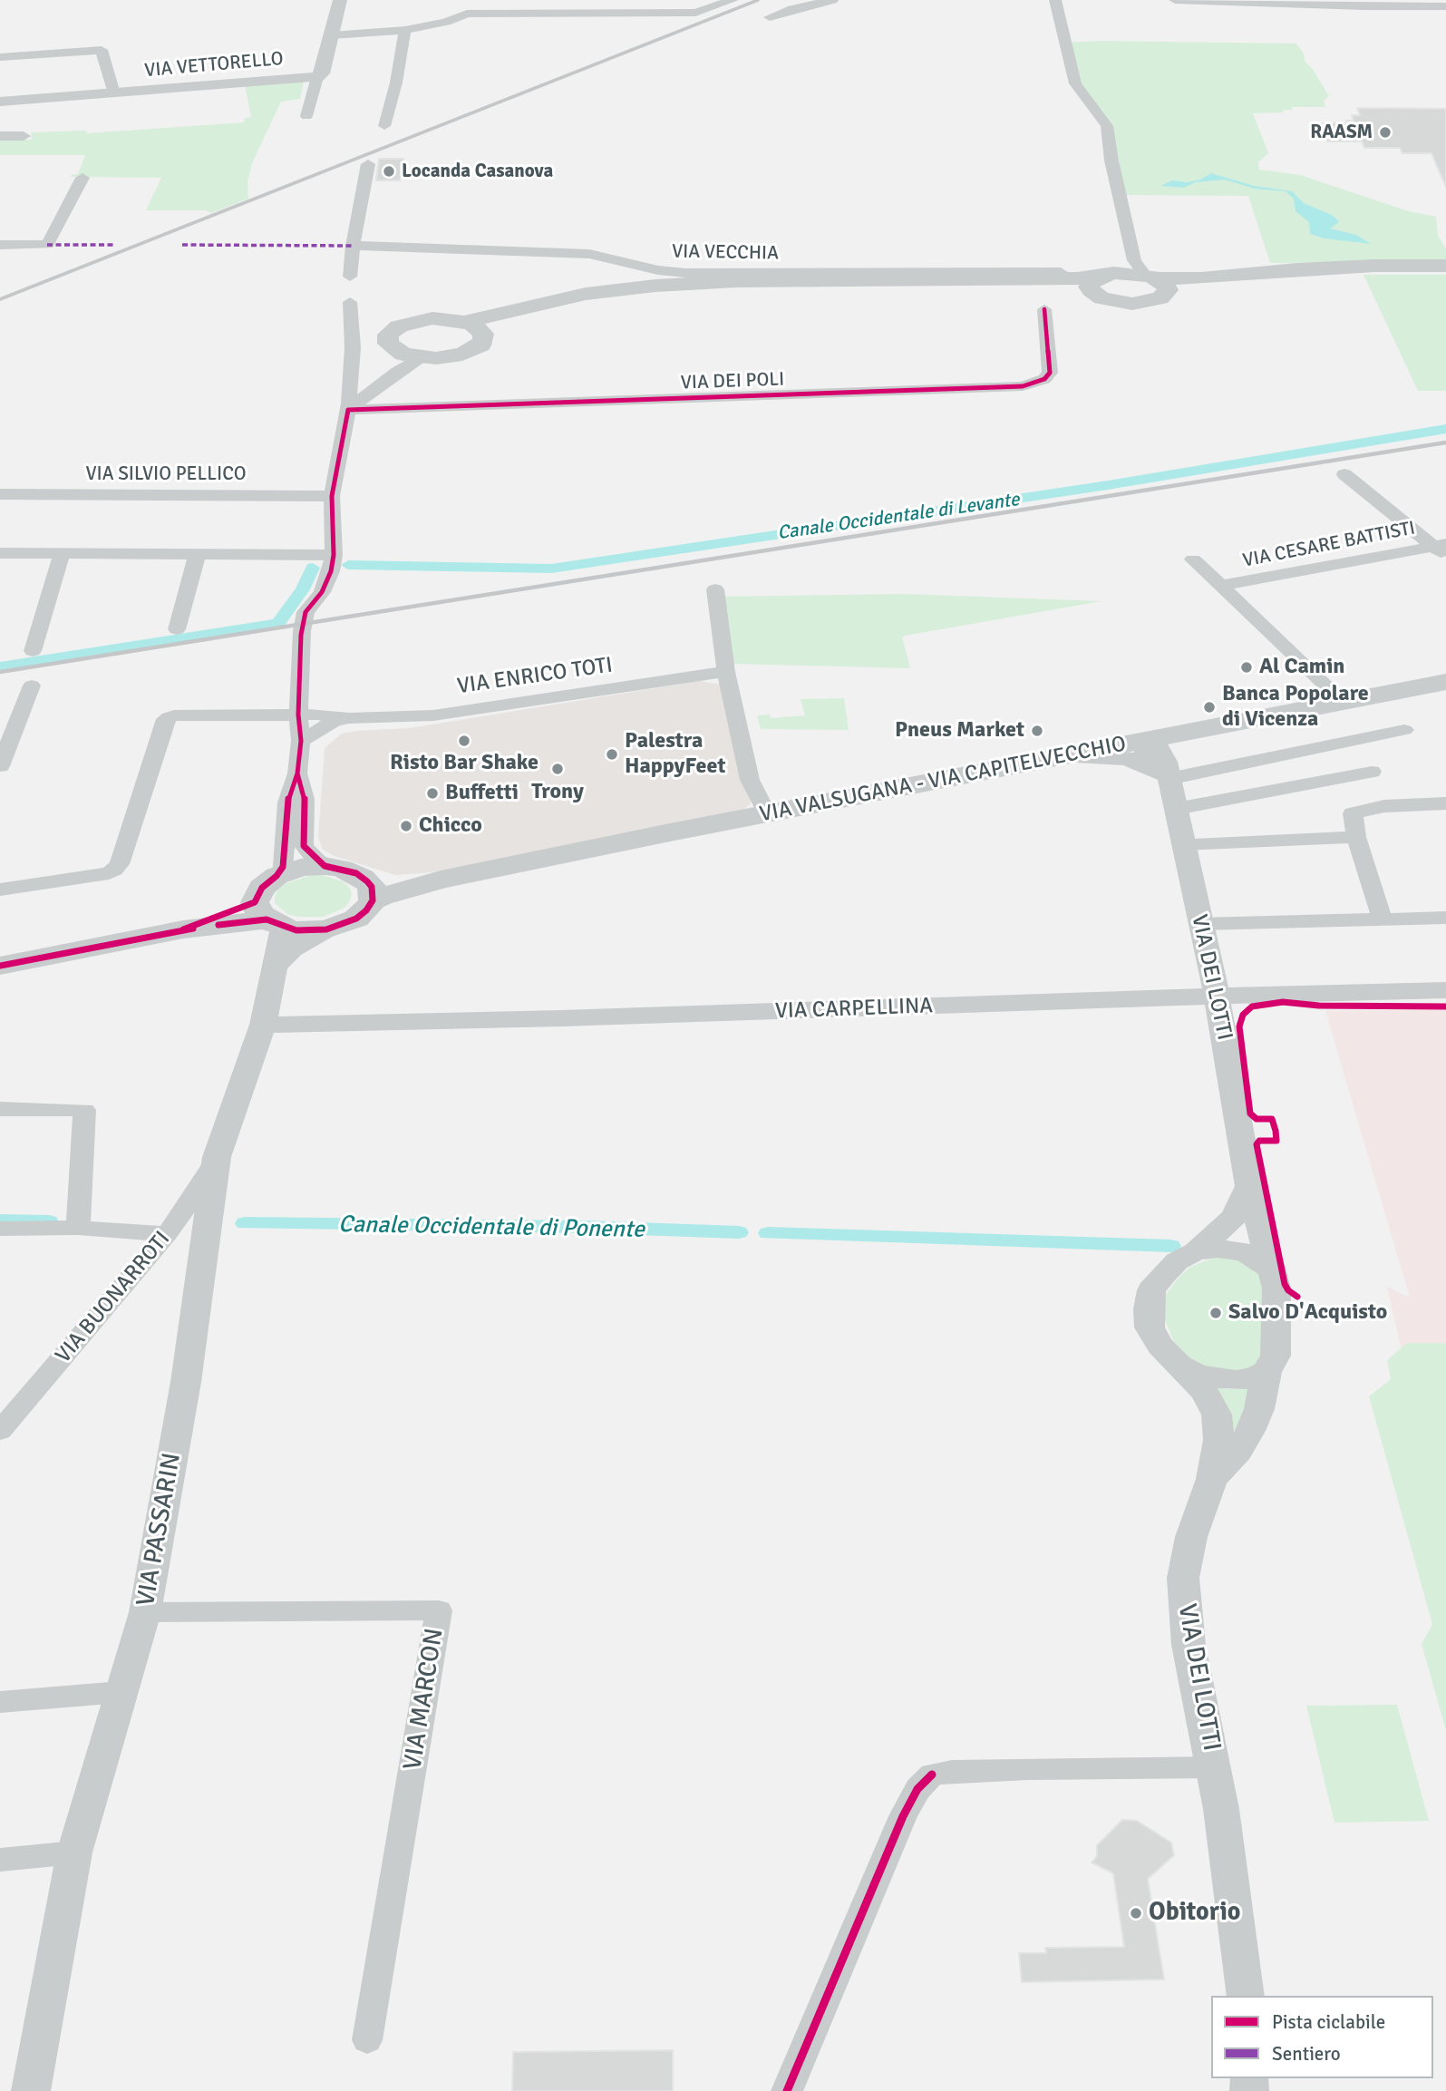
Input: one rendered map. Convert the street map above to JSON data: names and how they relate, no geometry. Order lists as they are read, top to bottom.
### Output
{
  "streets": {
    "main road": ["VIA VALSUGANA - VIA CAPITELVECCHIO"],
    "street": [
      "VIA VETTORELLO",
      "VIA VECCHIA",
      "VIA DEI POLI",
      "VIA SILVIO PELLICO",
      "VIA CESARE BATTISTI",
      "VIA ENRICO TOTI",
      "VIA DEI LOTTI",
      "VIA CARPELLINA",
      "VIA BUONARROTI",
      "VIA PASSARIN",
      "VIA MARCON"
    ]
  },
  "crossings": [
    ["VIA VALSUGANA - VIA CAPITELVECCHIO", "VIA DEI LOTTI"],
    ["VIA VALSUGANA - VIA CAPITELVECCHIO", "VIA PASSARIN"],
    ["VIA DEI LOTTI", "VIA CARPELLINA"],
    ["VIA CARPELLINA", "VIA PASSARIN"],
    ["VIA BUONARROTI", "VIA PASSARIN"],
    ["VIA PASSARIN", "VIA MARCON"]
  ],
  "water": ["Canale Occidentale di Levante", "Canale Occidentale di Ponente"],
  "places": [
    "RAASM",
    "Locanda Casanova",
    "Al Camin",
    "Banca Popolare di Vicenza",
    "Pneus Market",
    "Risto Bar Shake",
    "Palestra HappyFeet",
    "Trony",
    "Buffetti",
    "Chicco",
    "Salvo D'Acquisto",
    "Obitorio"
  ],
  "legend": ["Pista ciclabile", "Sentiero"]
}
